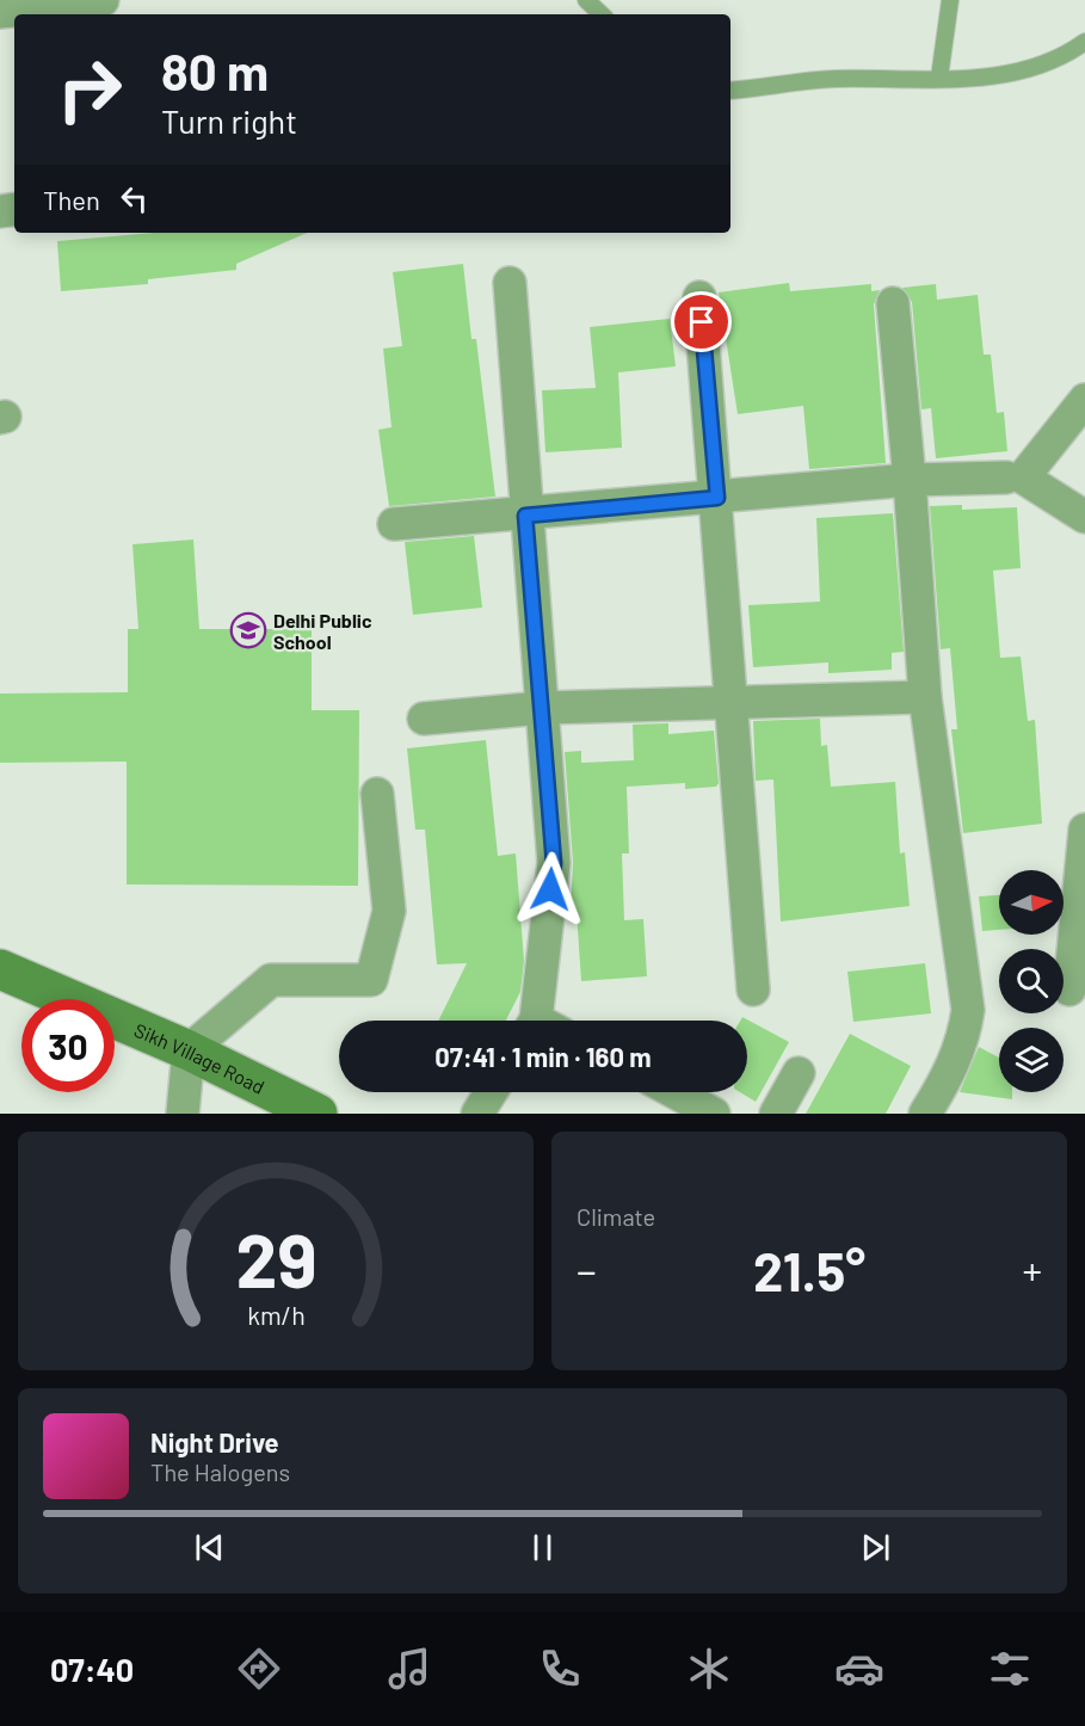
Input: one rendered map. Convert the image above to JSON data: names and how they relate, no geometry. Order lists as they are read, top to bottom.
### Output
{
  "streets": {
    "main road": ["Sikh Village Road"]
  },
  "places": {
    "school or university": ["Delhi Public School"]
  },
  "north": "right",
  "page": {
    "turn": ["80 m", "Turn right"],
    "then": "Then",
    "limit": "30",
    "trip": "07:41 · 1 min · 160 m",
    "tile": "Climate",
    "heat": ["−", "21.5°", "+"],
    "song": ["Night Drive", "The Halogens"],
    "tabs": "07:40",
    "gauge": ["29", "km/h"]
  }
}
